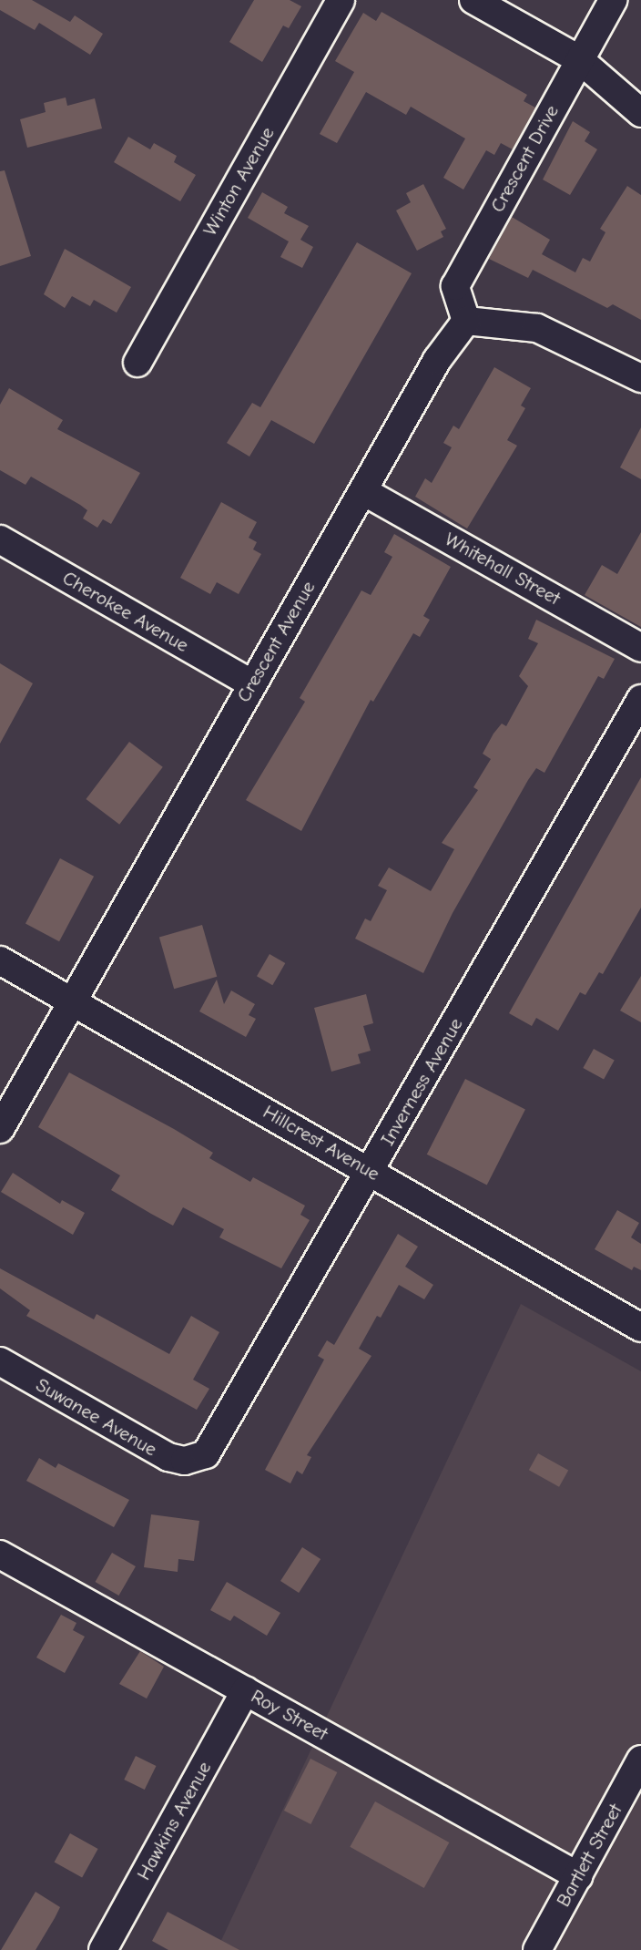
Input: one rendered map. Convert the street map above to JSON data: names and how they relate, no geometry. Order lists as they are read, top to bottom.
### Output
{
  "streets": {
    "street": [
      "Crescent Drive",
      "Winton Avenue",
      "Whitehall Street",
      "Cherokee Avenue",
      "Crescent Avenue",
      "Inverness Avenue",
      "Hillcrest Avenue",
      "Suwanee Avenue",
      "Roy Street",
      "Hawkins Avenue",
      "Bartlett Street"
    ]
  },
  "crossings": [
    ["Crescent Drive", "Crescent Avenue"],
    ["Whitehall Street", "Crescent Avenue"],
    ["Cherokee Avenue", "Crescent Avenue"],
    ["Crescent Avenue", "Hillcrest Avenue"],
    ["Inverness Avenue", "Hillcrest Avenue"],
    ["Inverness Avenue", "Suwanee Avenue"],
    ["Roy Street", "Hawkins Avenue"],
    ["Roy Street", "Bartlett Street"]
  ]
}
